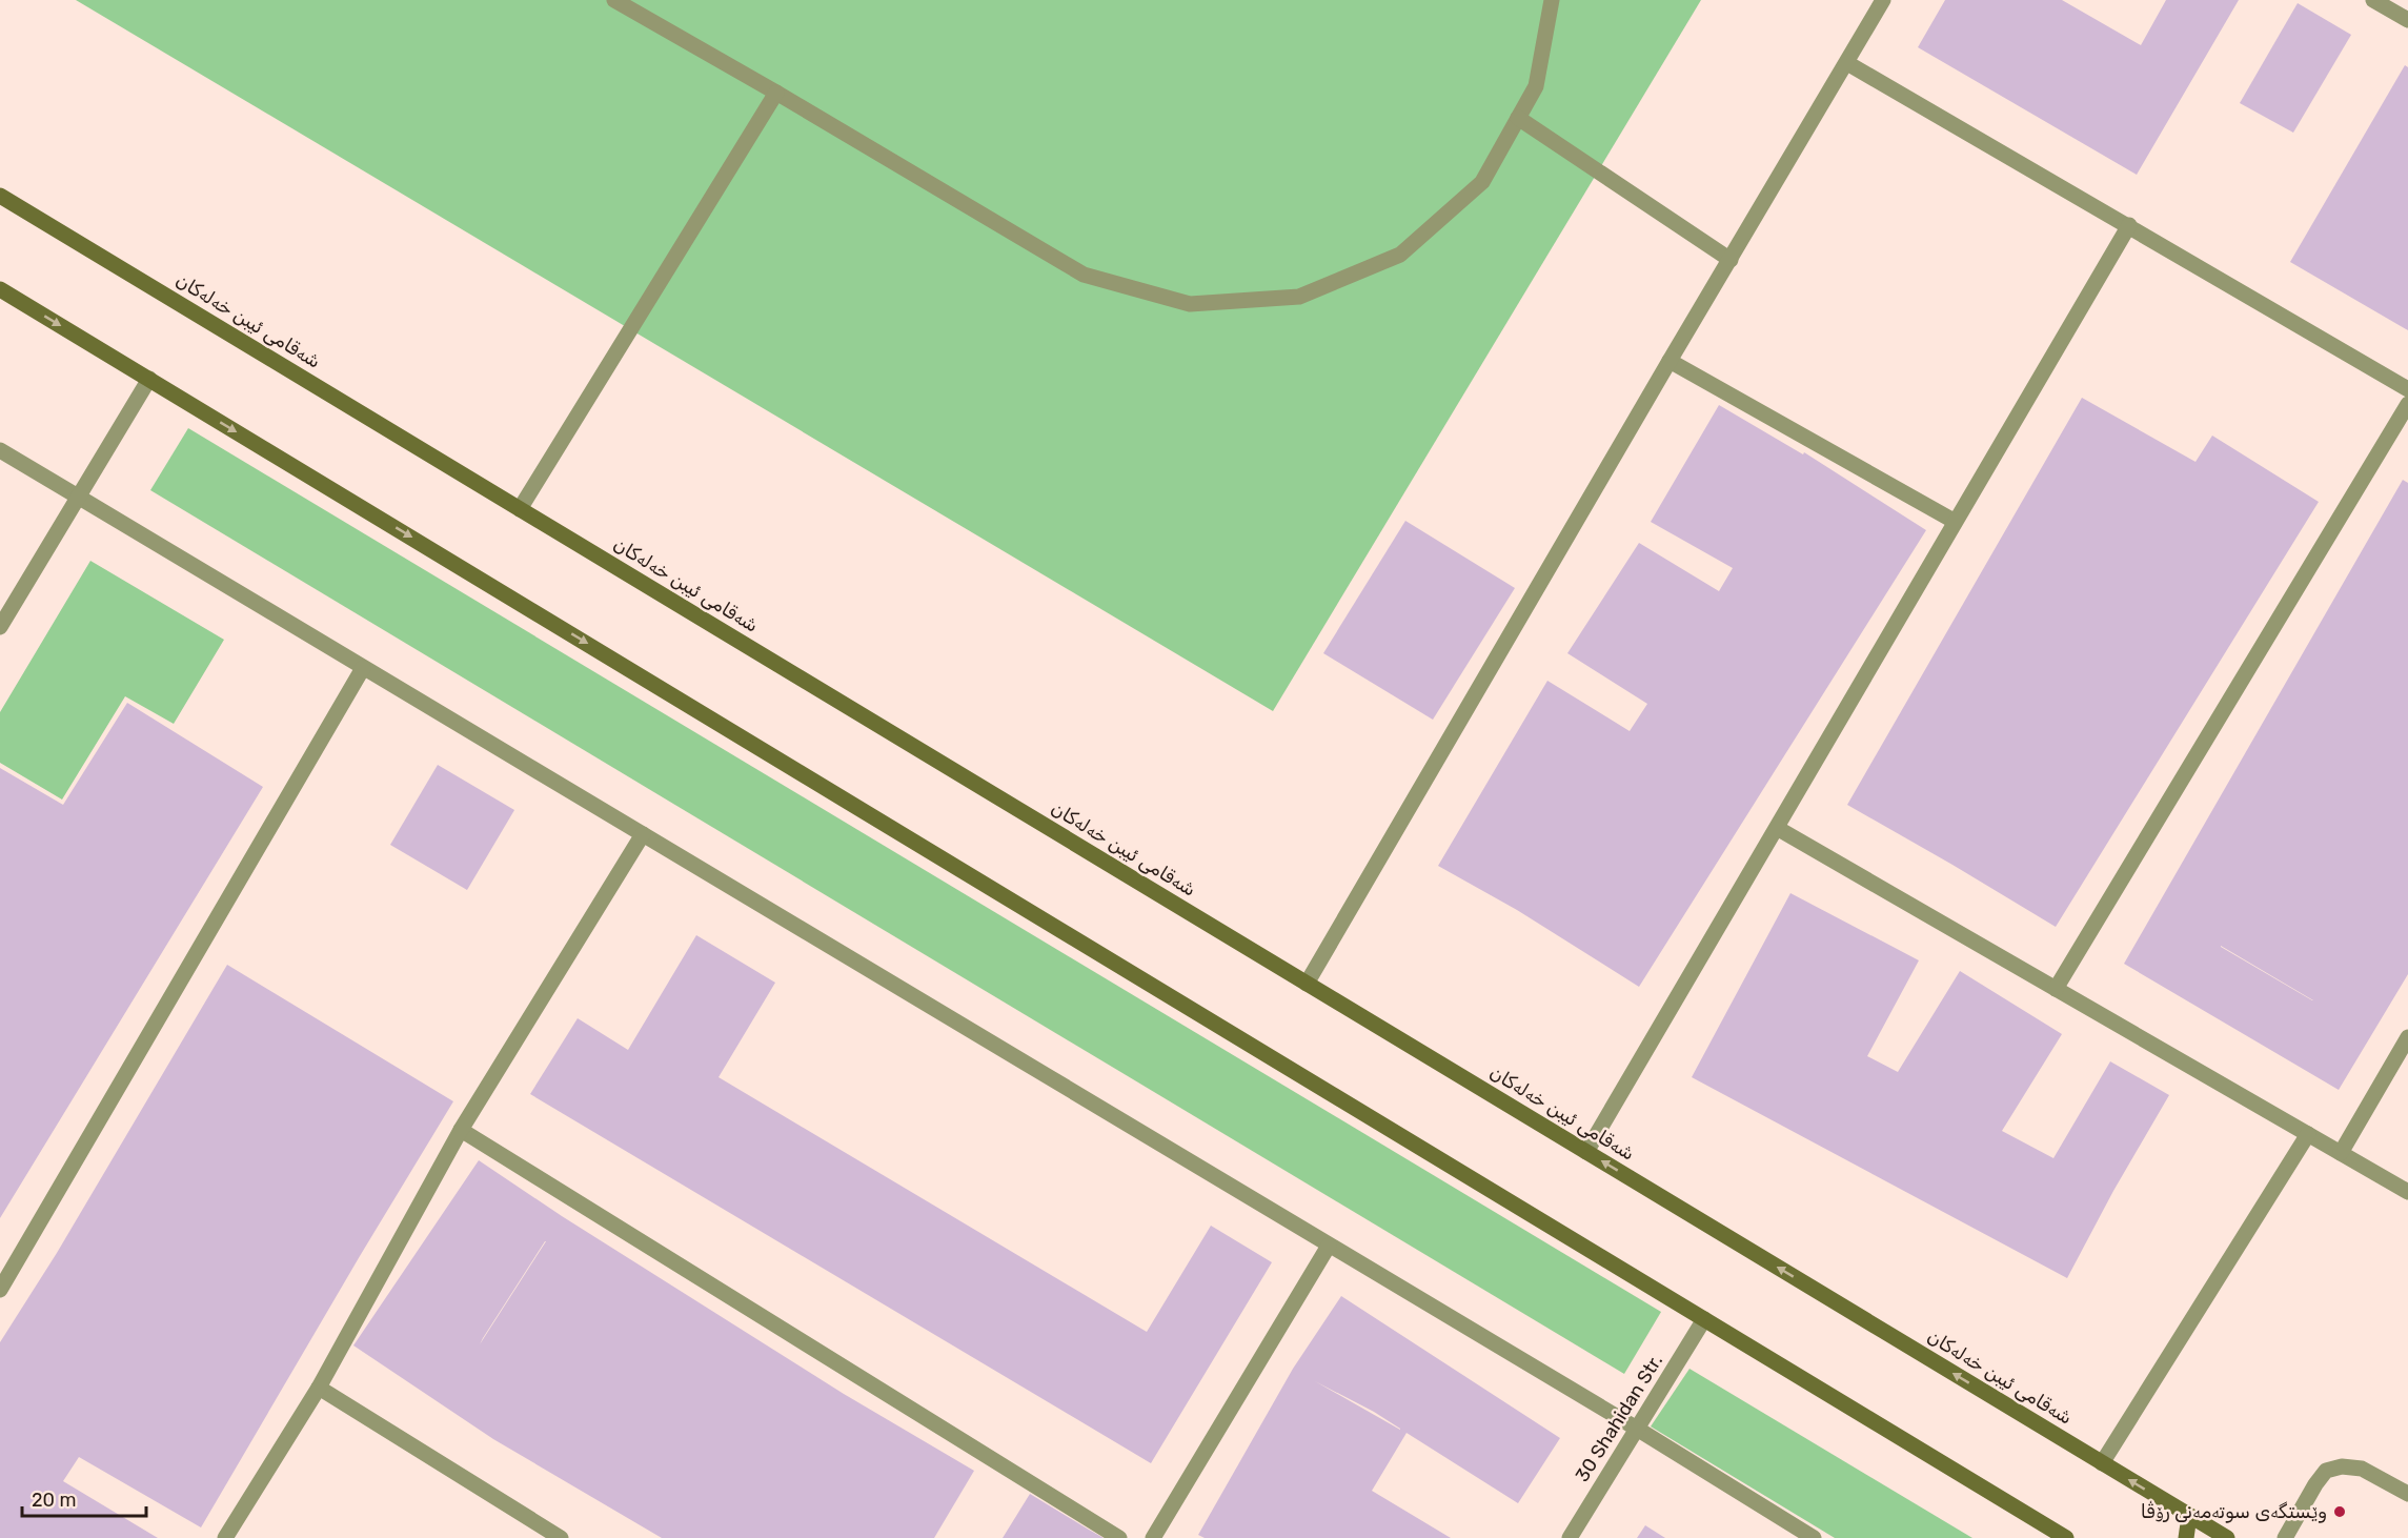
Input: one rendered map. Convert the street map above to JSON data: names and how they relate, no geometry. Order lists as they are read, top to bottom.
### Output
{
  "streets": {
    "main road": ["شەقامی ئیبن خەلەکان"],
    "street": ["30 Shahidan Str."]
  },
  "places": ["وێستگەی سوتەمەنی رۆڤا"],
  "scale_bar": "20 m"
}
